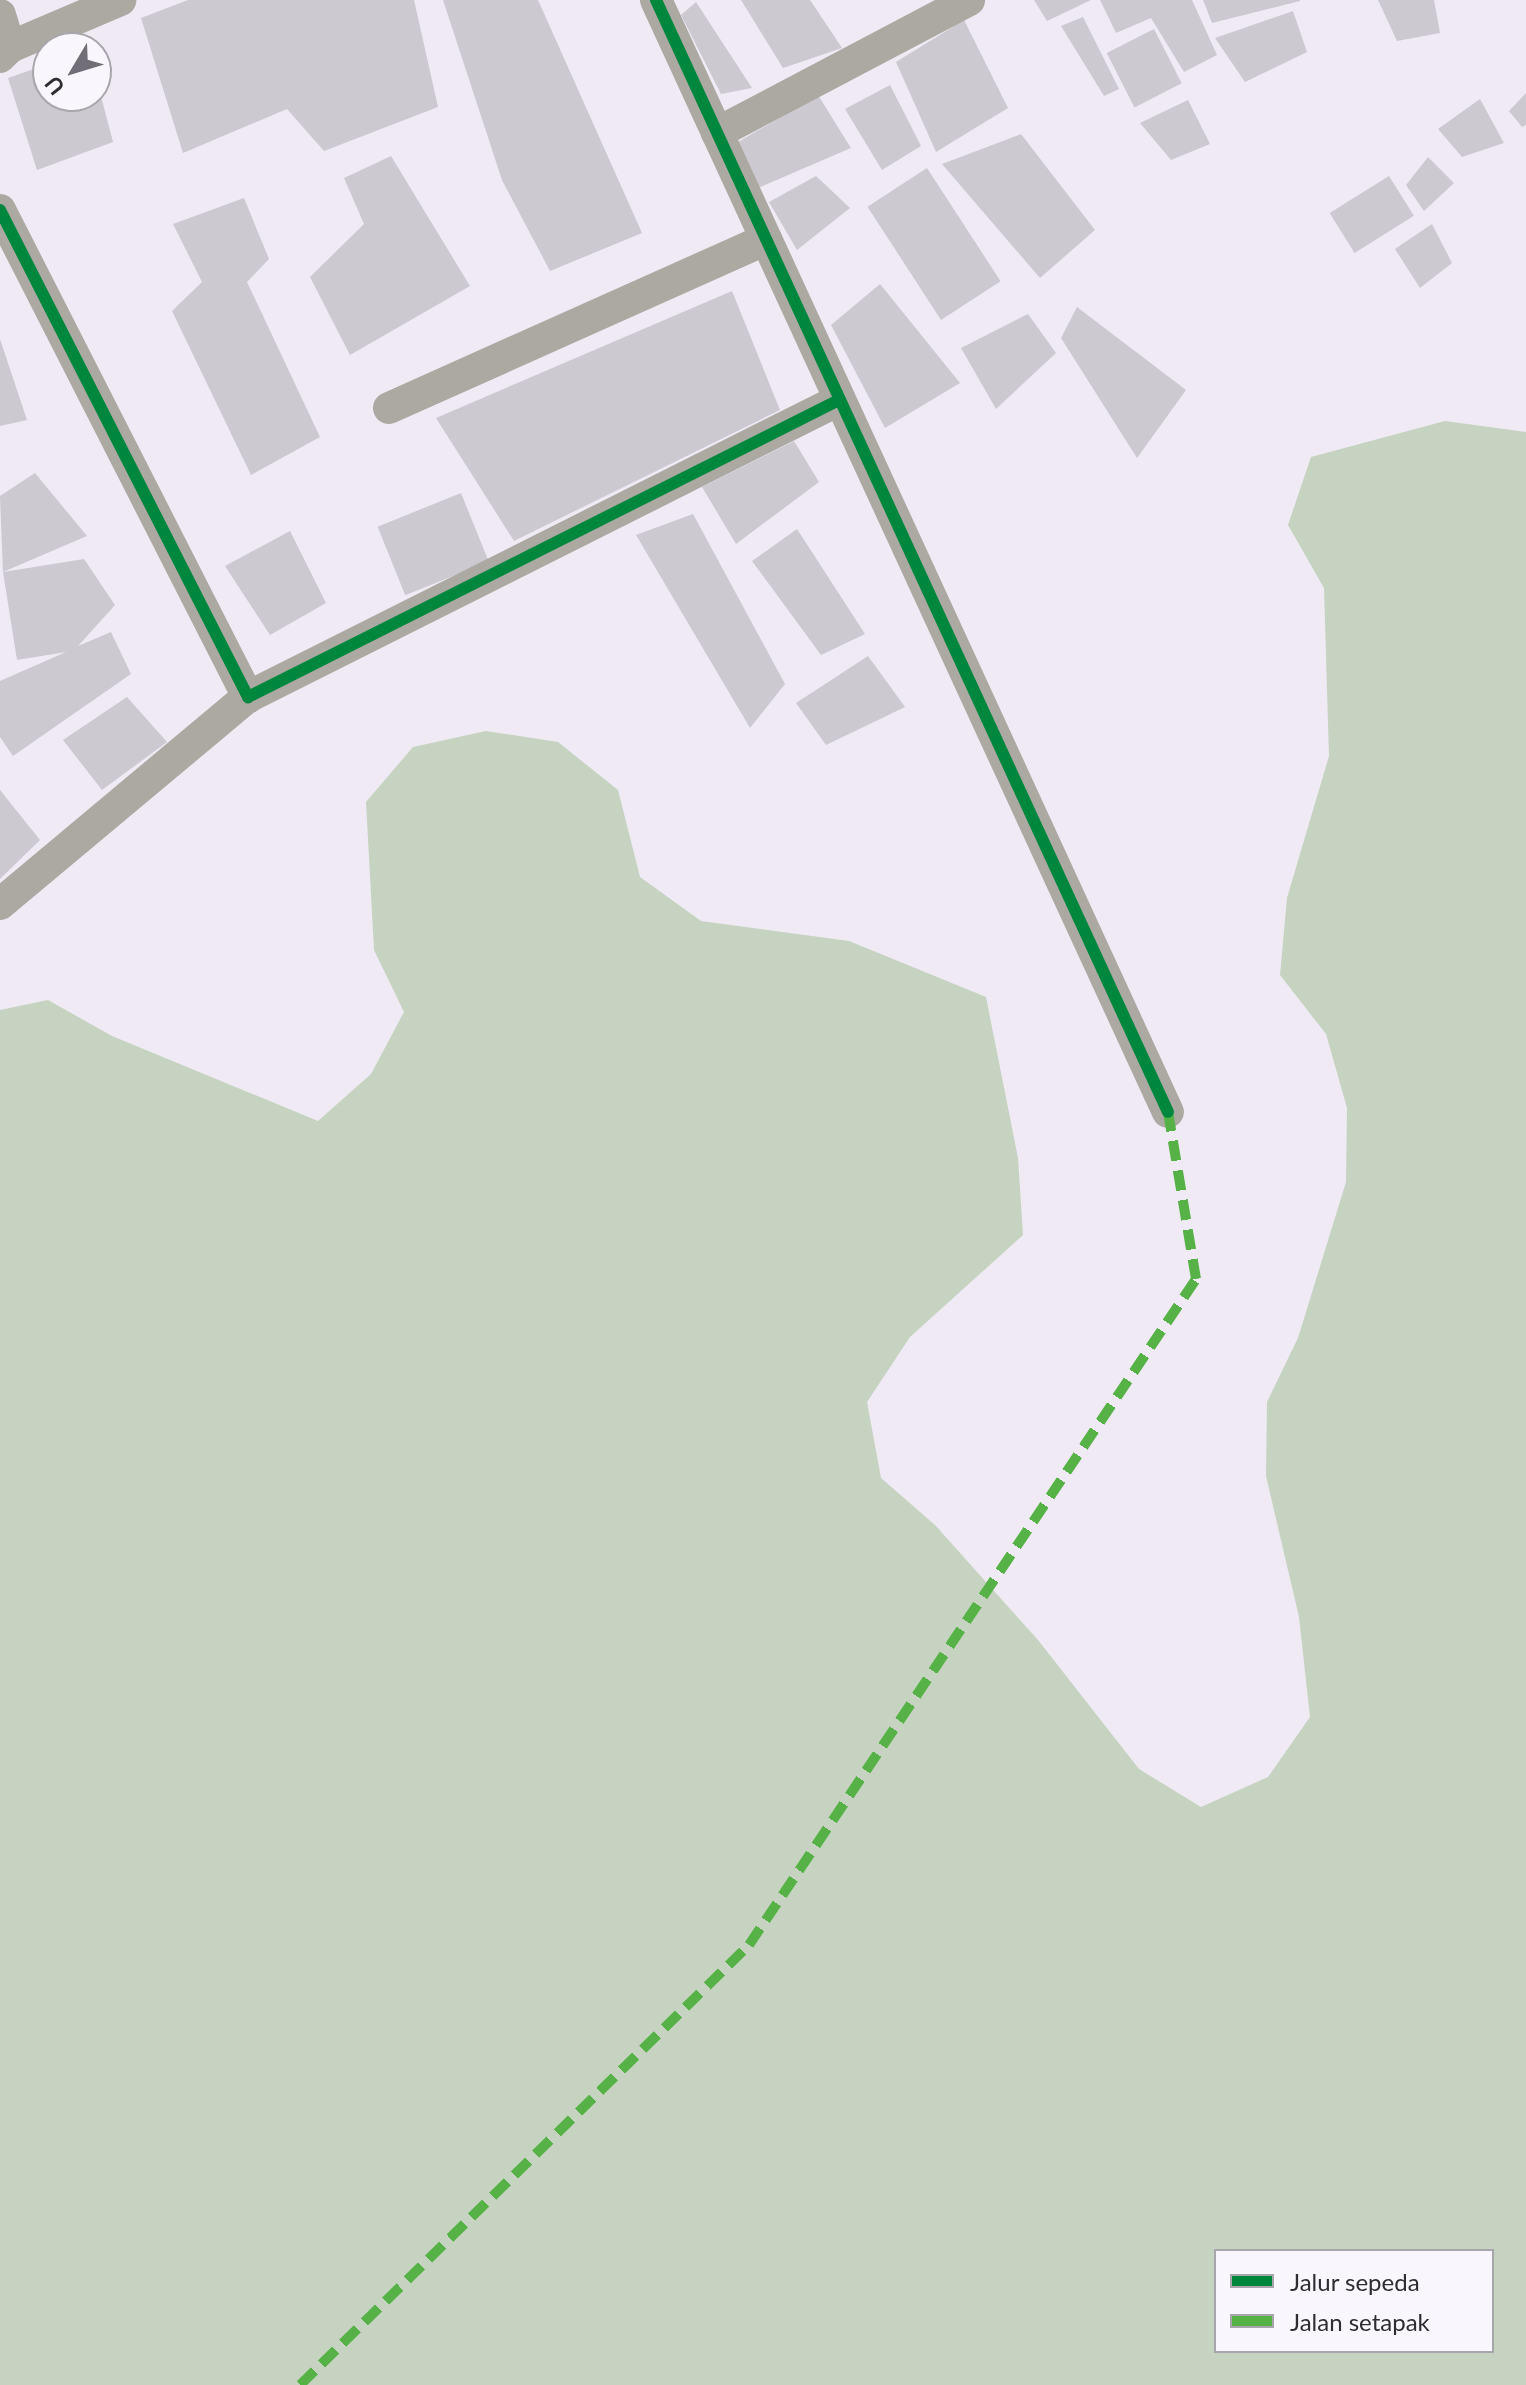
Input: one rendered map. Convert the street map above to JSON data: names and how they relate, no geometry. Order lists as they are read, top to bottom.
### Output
{
  "legend": ["Jalur sepeda", "Jalan setapak"],
  "north": "bottom left"
}
